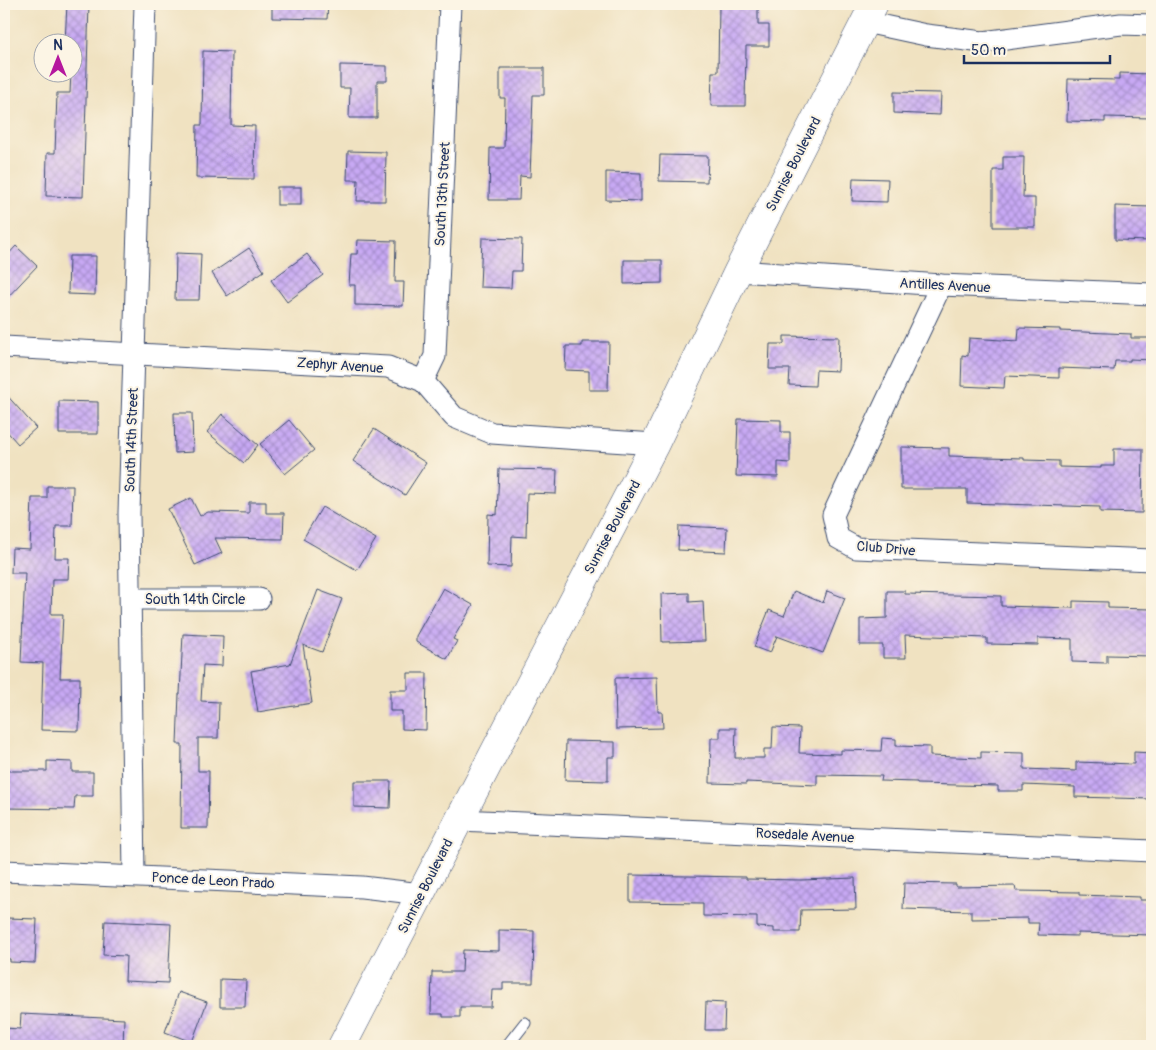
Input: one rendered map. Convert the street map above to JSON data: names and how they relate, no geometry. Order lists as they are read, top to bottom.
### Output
{
  "streets": {
    "street": [
      "Sunrise Boulevard",
      "South 13th Street",
      "Antilles Avenue",
      "Zephyr Avenue",
      "South 14th Street",
      "Club Drive",
      "South 14th Circle",
      "Rosedale Avenue",
      "Ponce de Leon Prado"
    ]
  },
  "crossings": [
    ["Sunrise Boulevard", "Antilles Avenue"],
    ["Sunrise Boulevard", "Zephyr Avenue"],
    ["Sunrise Boulevard", "Rosedale Avenue"],
    ["Sunrise Boulevard", "Ponce de Leon Prado"],
    ["South 13th Street", "Zephyr Avenue"],
    ["Antilles Avenue", "Club Drive"],
    ["Zephyr Avenue", "South 14th Street"],
    ["South 14th Street", "South 14th Circle"],
    ["South 14th Street", "Ponce de Leon Prado"]
  ],
  "scale_bar": "50 m",
  "north": "top"
}
